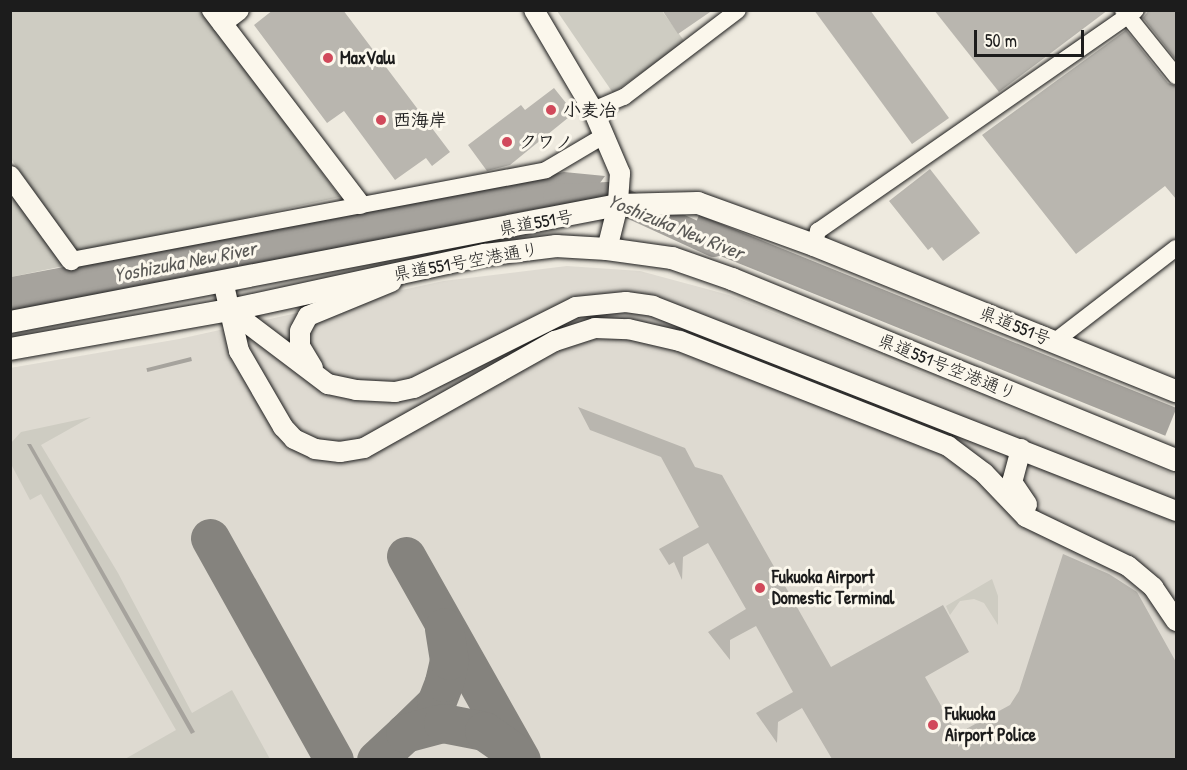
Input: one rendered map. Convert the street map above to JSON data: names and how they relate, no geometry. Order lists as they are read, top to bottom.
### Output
{
  "streets": {
    "main road": ["県道551号", "県道551号空港通り"]
  },
  "water": ["Yoshizuka New River"],
  "places": [
    "MaxValu",
    "小麦冶",
    "西海岸",
    "クワノ",
    "Fukuoka Airport Domestic Terminal",
    "Fukuoka Airport Police"
  ],
  "scale_bar": "50 m"
}
